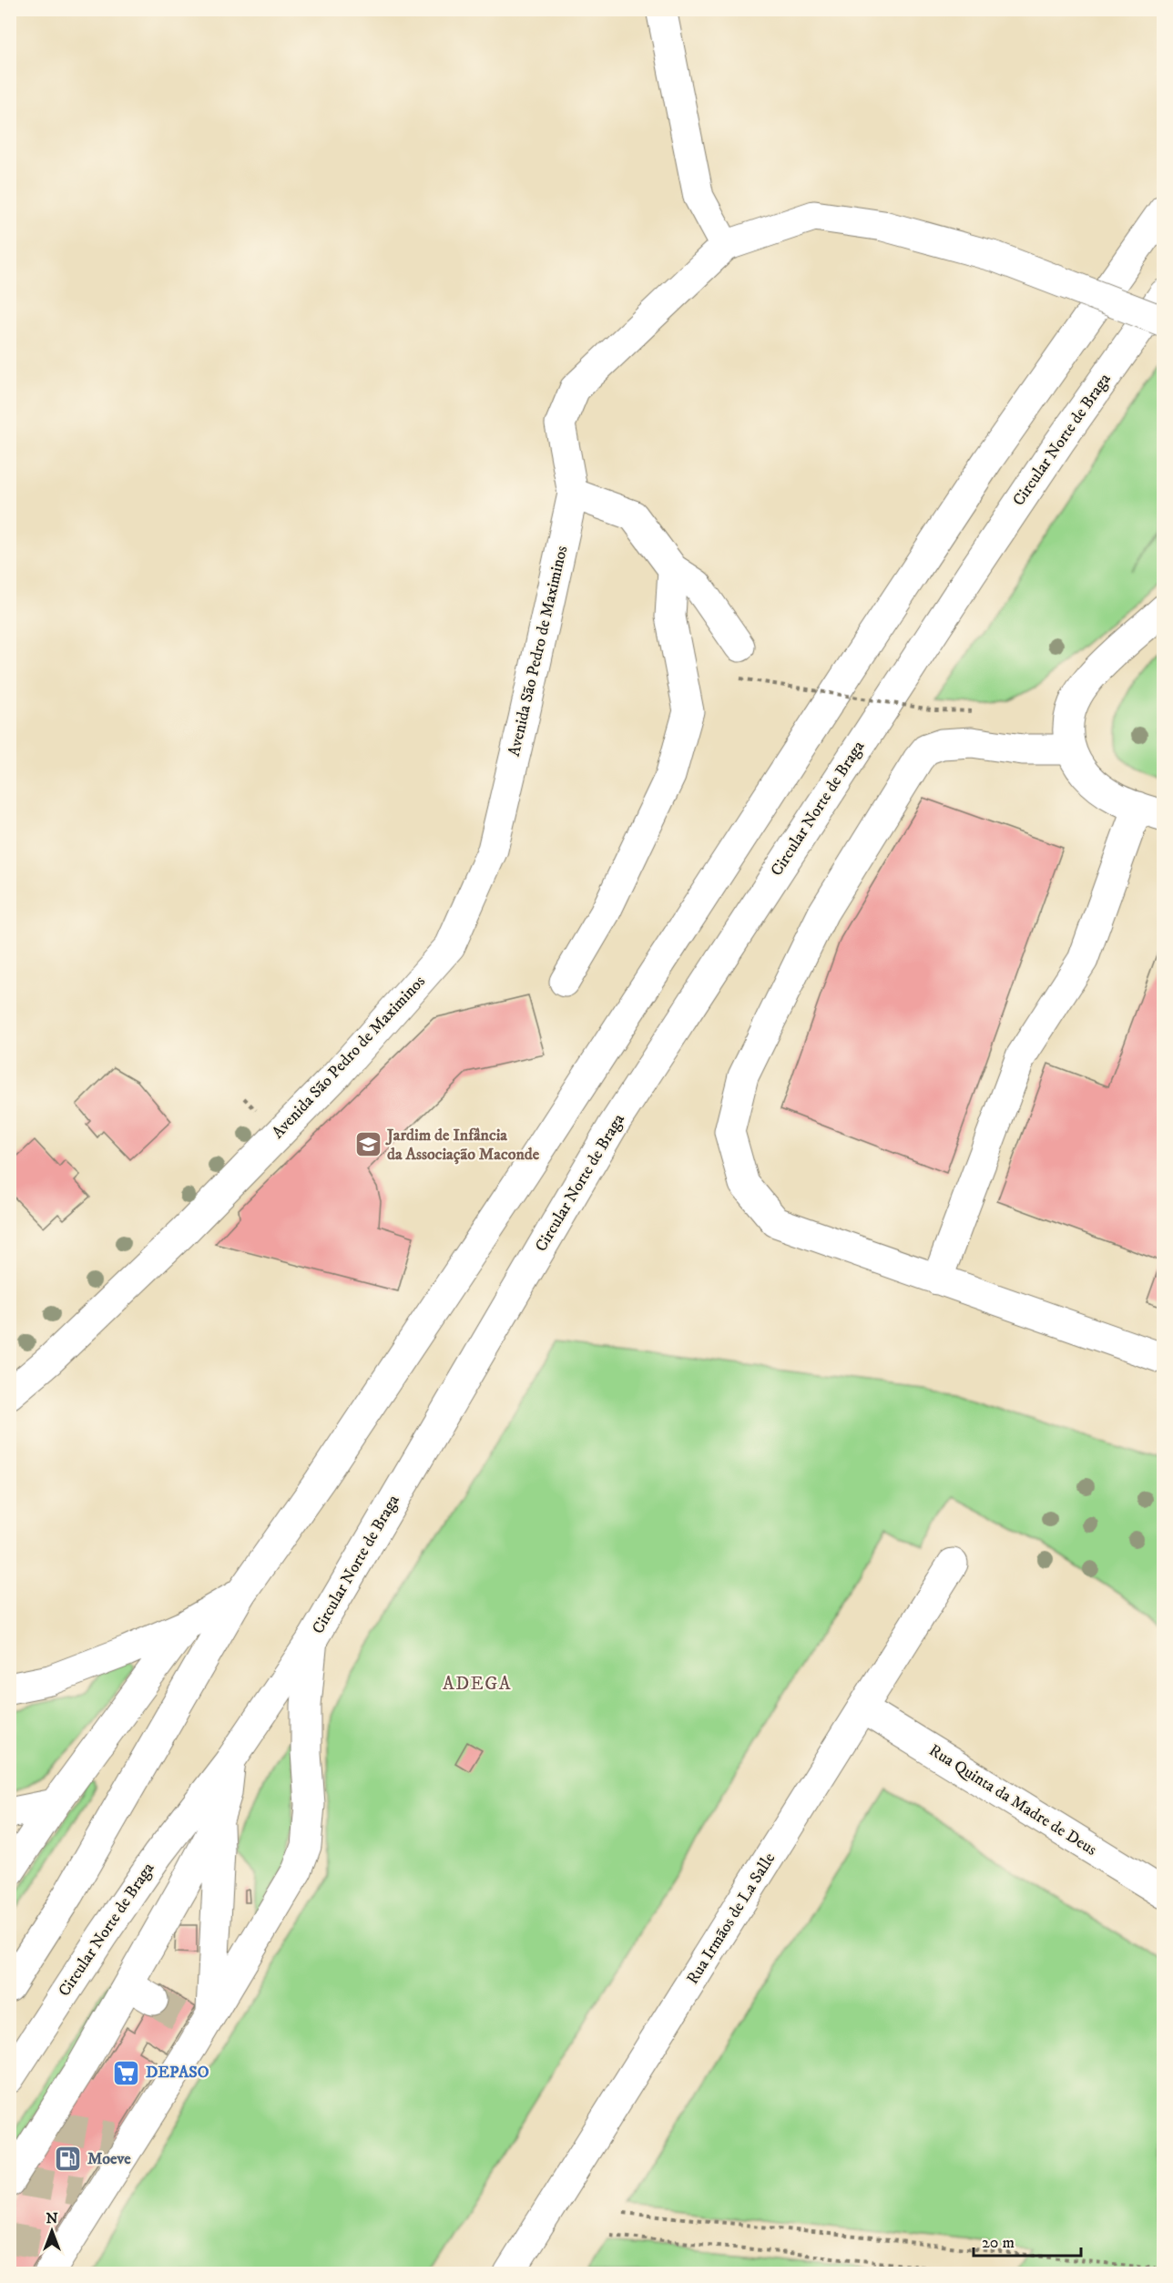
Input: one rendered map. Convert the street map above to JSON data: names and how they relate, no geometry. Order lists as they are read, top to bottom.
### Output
{
  "streets": {
    "main road": [
      "Circular Norte de Braga",
      "Avenida São Pedro de Maximinos",
      "Rua Quinta da Madre de Deus",
      "Rua Irmãos de La Salle"
    ]
  },
  "crossings": [
    ["Rua Quinta da Madre de Deus", "Rua Irmãos de La Salle"]
  ],
  "districts": ["ADEGA"],
  "places": {
    "school or university": ["Jardim de Infância da Associação Maconde"],
    "supermarket": ["DEPASO"],
    "fuel station": ["Moeve"]
  },
  "scale_bar": "20 m",
  "north": "top"
}
